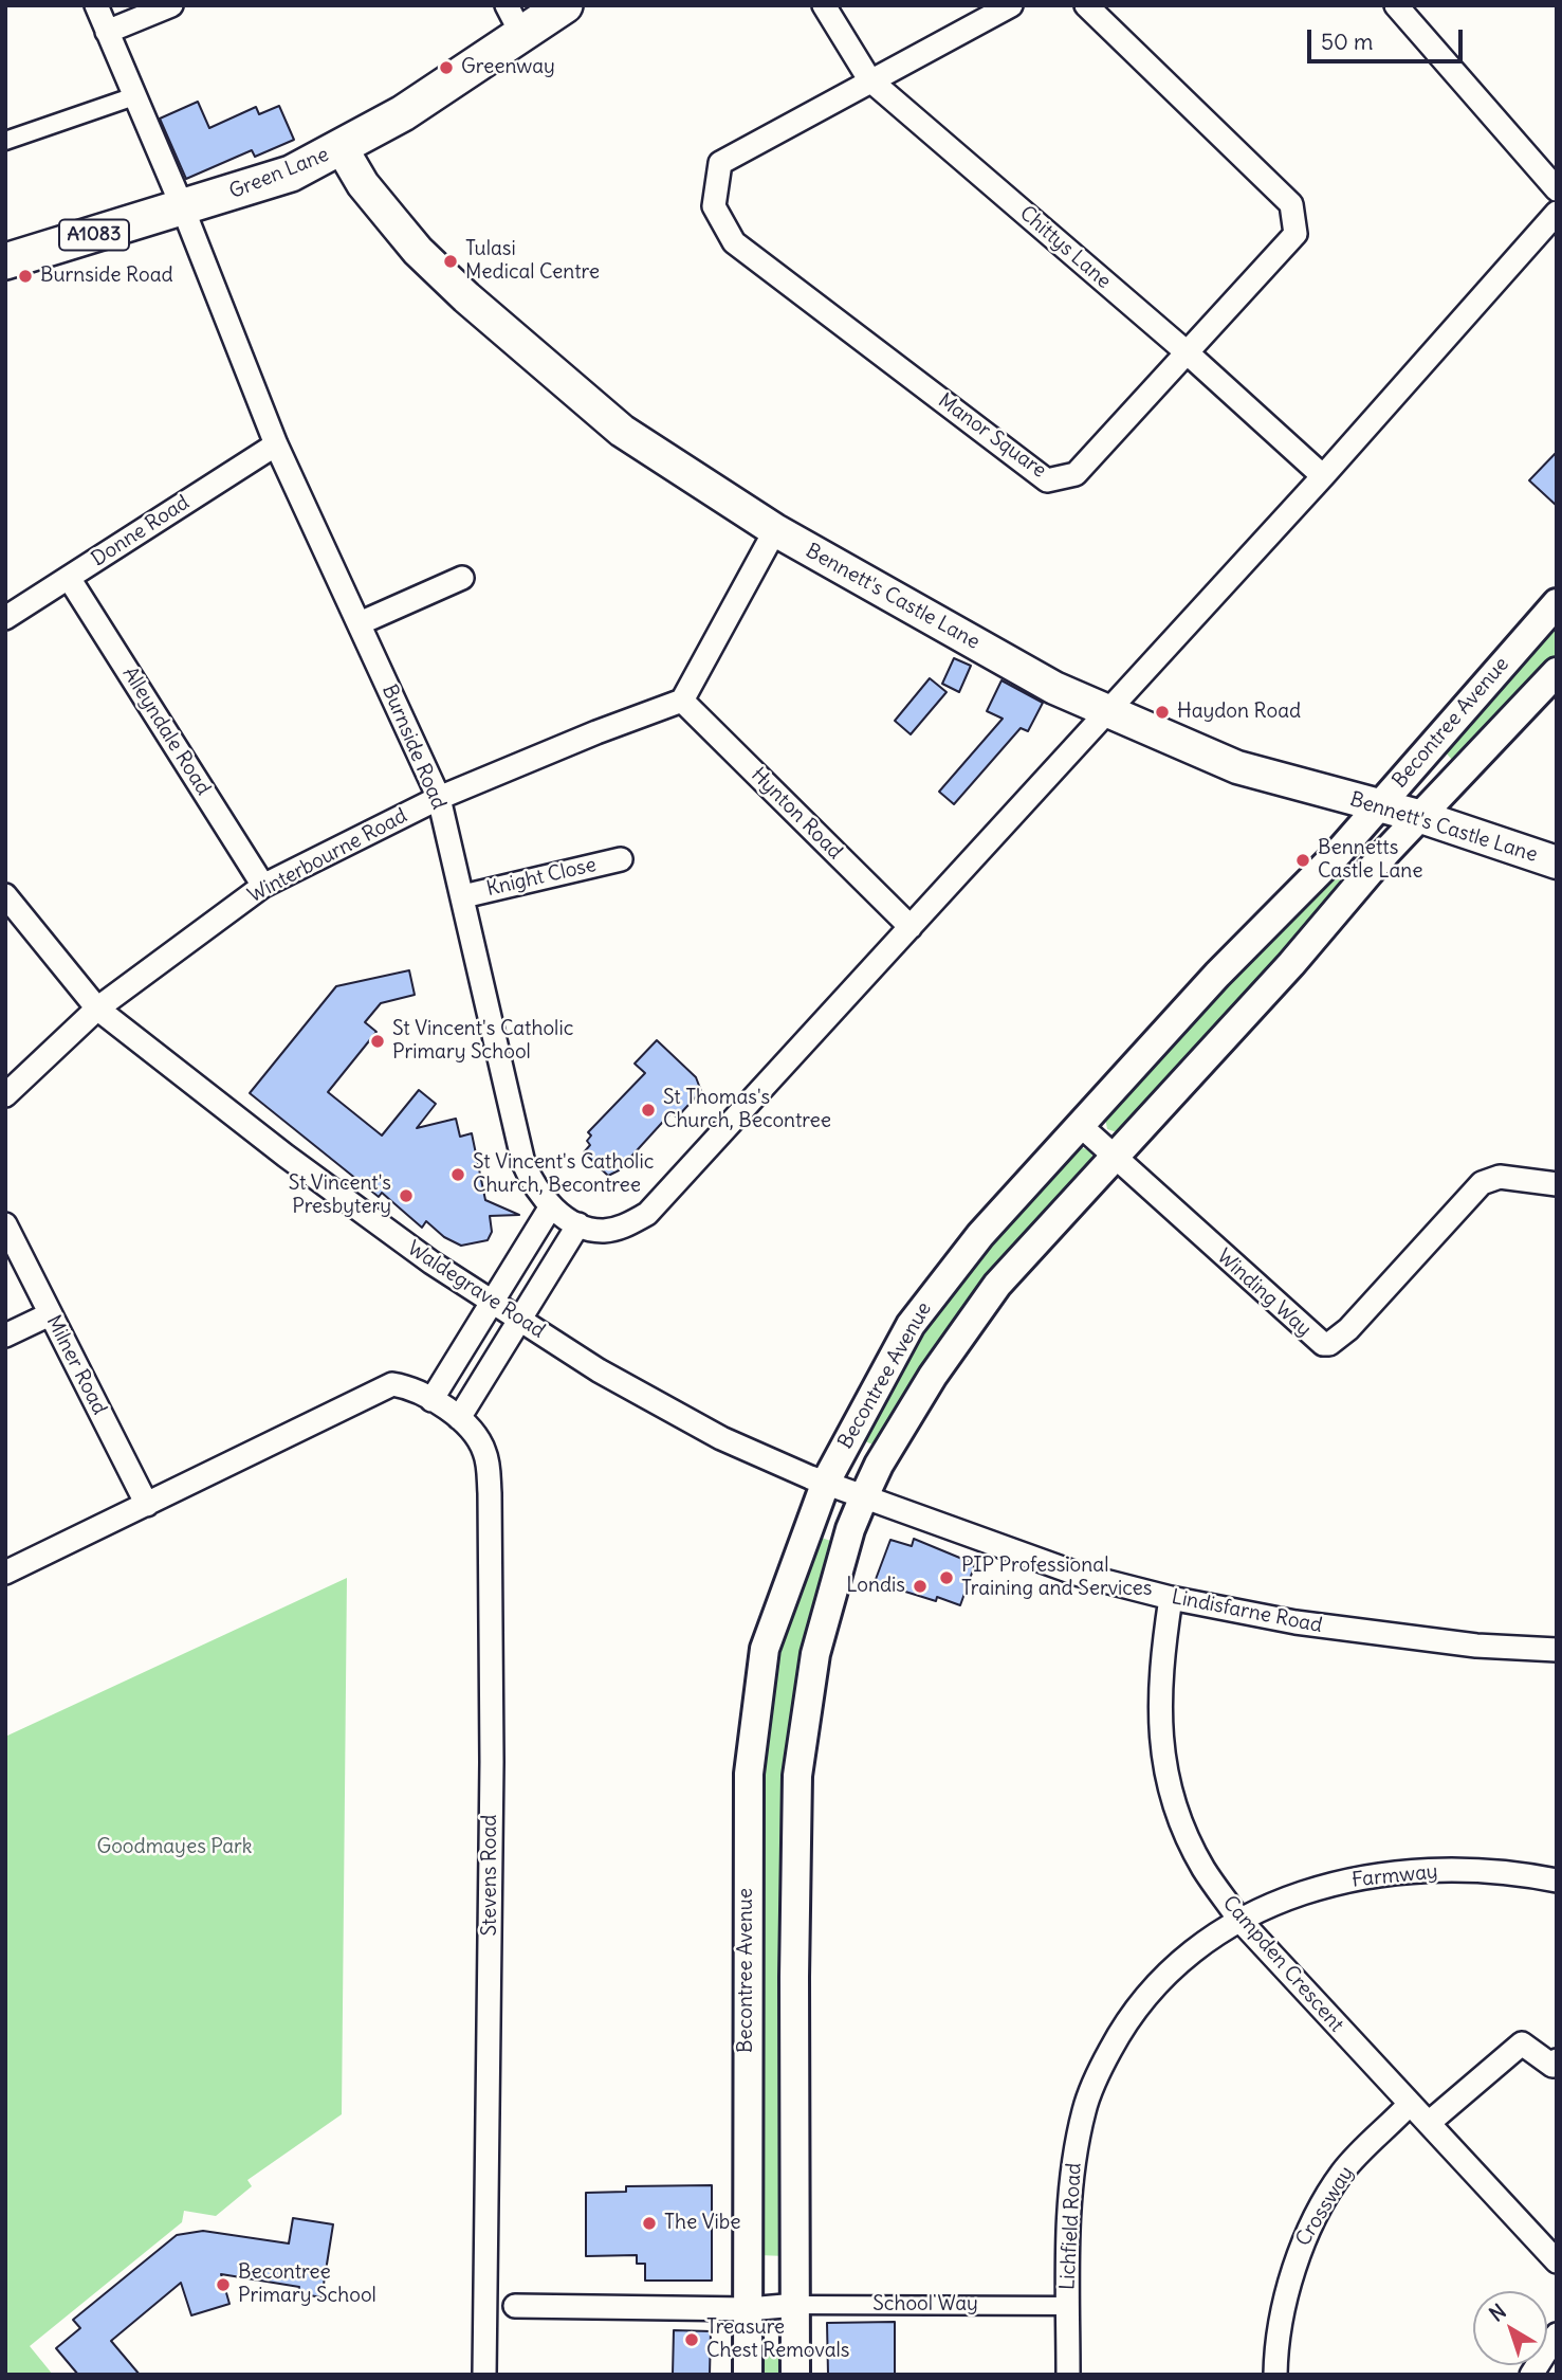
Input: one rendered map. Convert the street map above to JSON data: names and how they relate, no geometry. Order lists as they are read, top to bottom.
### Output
{
  "streets": {
    "main road": ["Green Lane", "A1083", "Bennett's Castle Lane"],
    "street": [
      "Chittys Lane",
      "Manor Square",
      "Donne Road",
      "Becontree Avenue",
      "Alleyndale Road",
      "Burnside Road",
      "Hynton Road",
      "Winterbourne Road",
      "Knight Close",
      "Waldegrave Road",
      "Winding Way",
      "Milner Road",
      "Lindisfarne Road",
      "Stevens Road",
      "Farmway",
      "Campden Crescent",
      "Crossway",
      "Lichfield Road",
      "School Way"
    ]
  },
  "crossings": [
    ["Green Lane", "Bennett's Castle Lane"],
    ["Green Lane", "Burnside Road"],
    ["Chittys Lane", "Manor Square"],
    ["Donne Road", "Alleyndale Road"],
    ["Donne Road", "Burnside Road"],
    ["Bennett's Castle Lane", "Becontree Avenue"],
    ["Becontree Avenue", "Waldegrave Road"],
    ["Becontree Avenue", "Winding Way"],
    ["Becontree Avenue", "Lindisfarne Road"],
    ["Becontree Avenue", "School Way"],
    ["Alleyndale Road", "Winterbourne Road"],
    ["Burnside Road", "Hynton Road"],
    ["Burnside Road", "Winterbourne Road"],
    ["Burnside Road", "Knight Close"],
    ["Hynton Road", "Winterbourne Road"],
    ["Winterbourne Road", "Waldegrave Road"],
    ["Waldegrave Road", "Lindisfarne Road"],
    ["Milner Road", "Stevens Road"],
    ["Lindisfarne Road", "Campden Crescent"],
    ["Farmway", "Campden Crescent"],
    ["Farmway", "Lichfield Road"],
    ["Campden Crescent", "Crossway"],
    ["Campden Crescent", "Lichfield Road"],
    ["Lichfield Road", "School Way"]
  ],
  "parks": ["Goodmayes Park"],
  "places": [
    "Greenway",
    "Tulasi Medical Centre",
    "Burnside Road",
    "Haydon Road",
    "Bennetts Castle Lane",
    "St Vincent's Catholic Primary School",
    "St Thomas's Church, Becontree",
    "St Vincent's Catholic Church, Becontree",
    "St Vincent's Presbytery",
    "PIP Professional Training and Services",
    "Londis",
    "The Vibe",
    "Becontree Primary School",
    "Treasure Chest Removals"
  ],
  "scale_bar": "50 m",
  "north": "top left"
}
